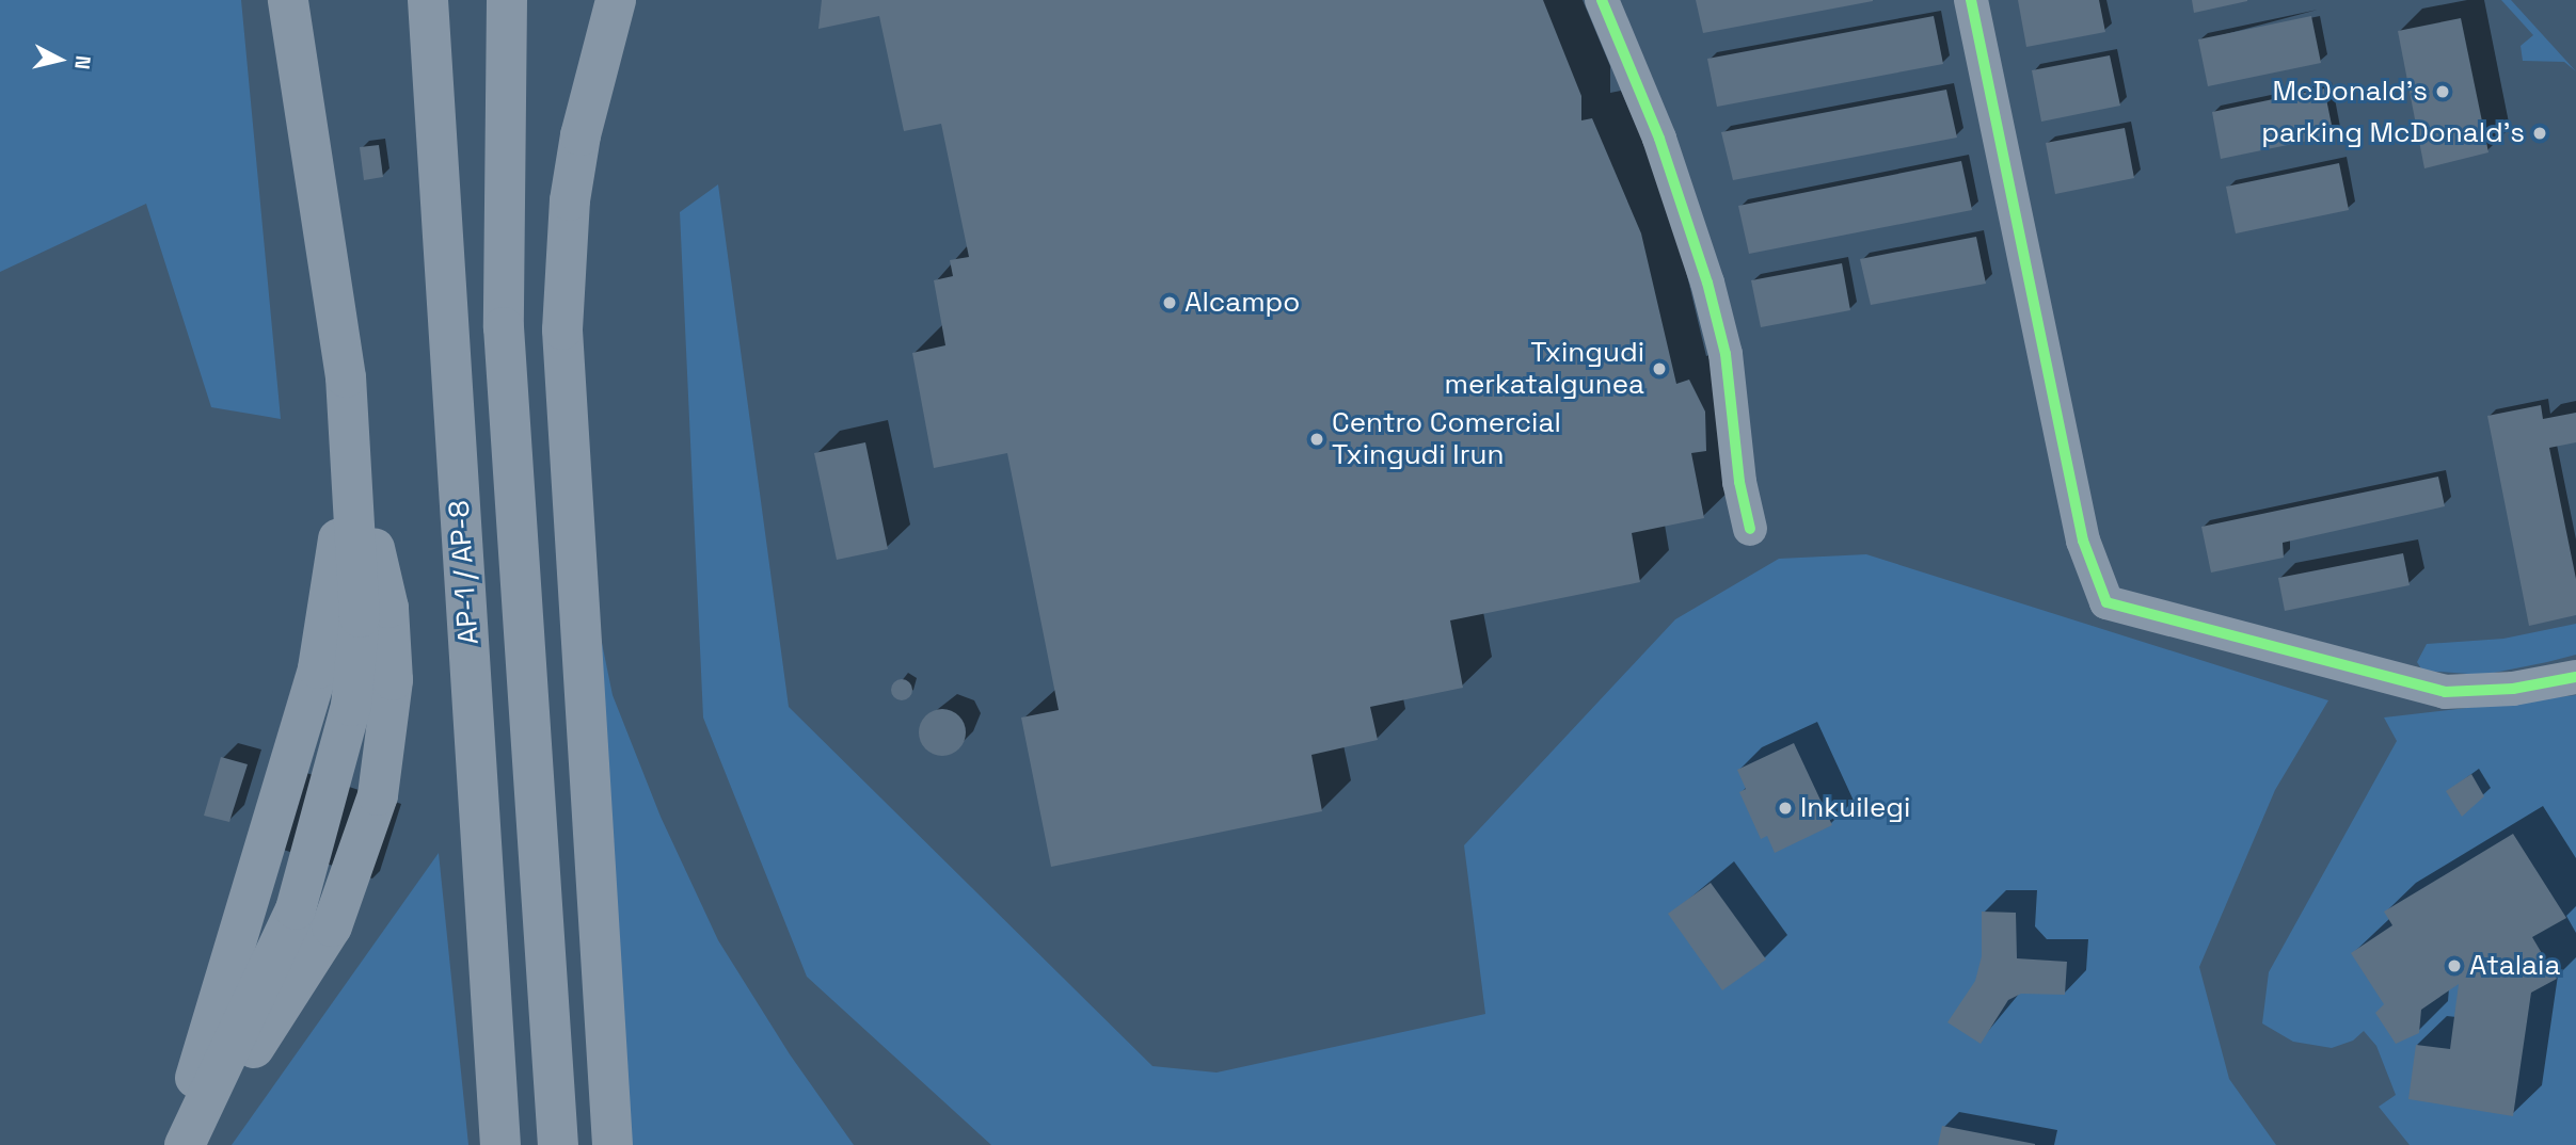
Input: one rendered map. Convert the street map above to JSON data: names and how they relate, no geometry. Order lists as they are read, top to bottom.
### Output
{
  "streets": {
    "highway": ["AP-1 / AP-8"]
  },
  "places": [
    "McDonald's",
    "parking McDonald's",
    "Alcampo",
    "Txingudi merkatalgunea",
    "Centro Comercial Txingudi Irun",
    "Inkuilegi",
    "Atalaia"
  ],
  "north": "right"
}
